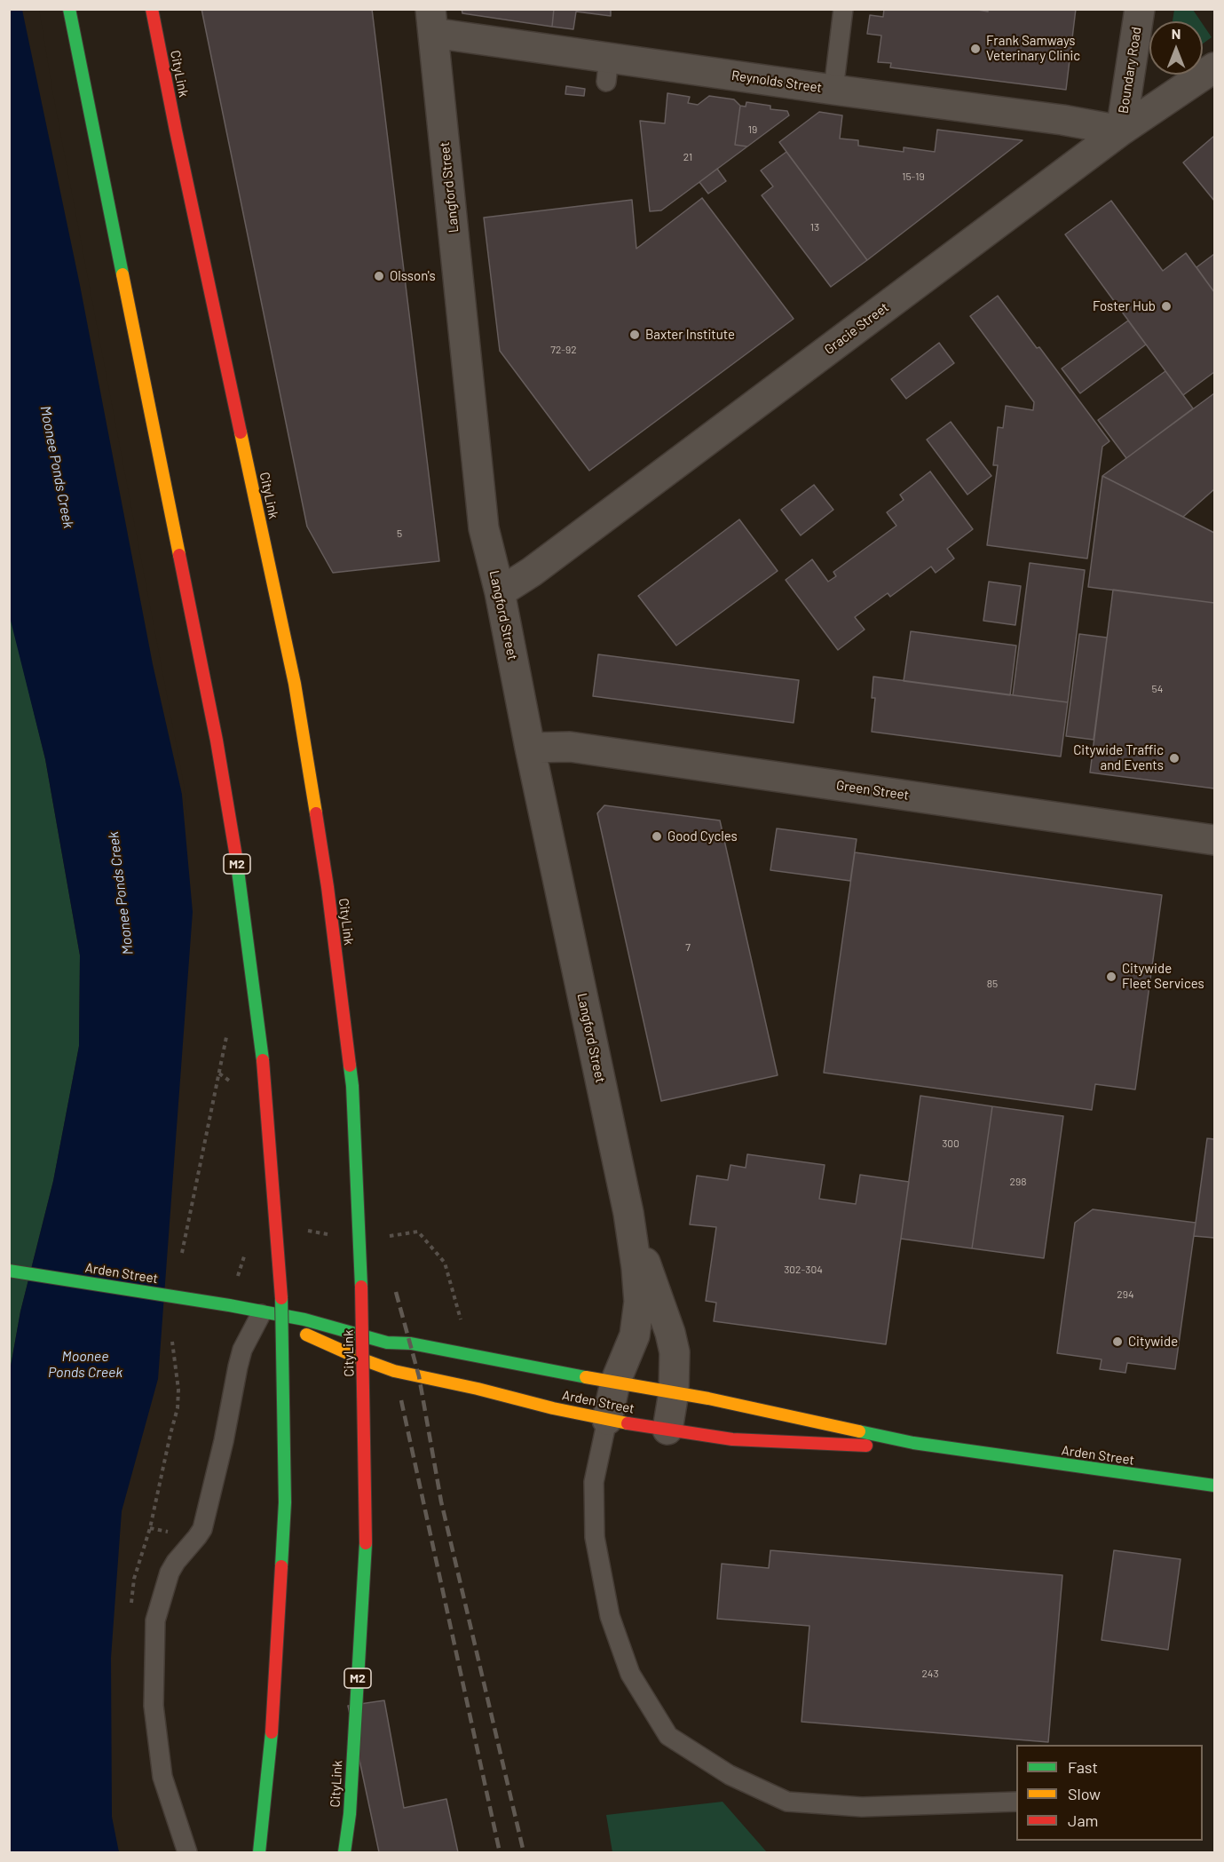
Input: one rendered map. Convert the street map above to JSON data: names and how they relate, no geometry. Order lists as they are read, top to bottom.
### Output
{
  "streets": {
    "main road": ["CityLink", "M2", "Arden Street"],
    "street": [
      "Boundary Road",
      "Reynolds Street",
      "Langford Street",
      "Gracie Street",
      "Green Street"
    ]
  },
  "crossings": [
    ["Boundary Road", "Reynolds Street"],
    ["Boundary Road", "Gracie Street"],
    ["Reynolds Street", "Langford Street"],
    ["Reynolds Street", "Gracie Street"],
    ["Langford Street", "Gracie Street"],
    ["Langford Street", "Green Street"],
    ["Langford Street", "Arden Street"]
  ],
  "water": ["Moonee Ponds Creek"],
  "places": [
    "Frank Samways Veterinary Clinic",
    "Olsson's",
    "Foster Hub",
    "Baxter Institute",
    "Citywide Traffic and Events",
    "Good Cycles",
    "Citywide Fleet Services",
    "Citywide"
  ],
  "house_numbers": [
    "19",
    "21",
    "15-19",
    "13",
    "72-92",
    "5",
    "54",
    "7",
    "85",
    "300",
    "298",
    "302-304",
    "294",
    "243"
  ],
  "legend": ["Fast", "Slow", "Jam"],
  "north": "top"
}
